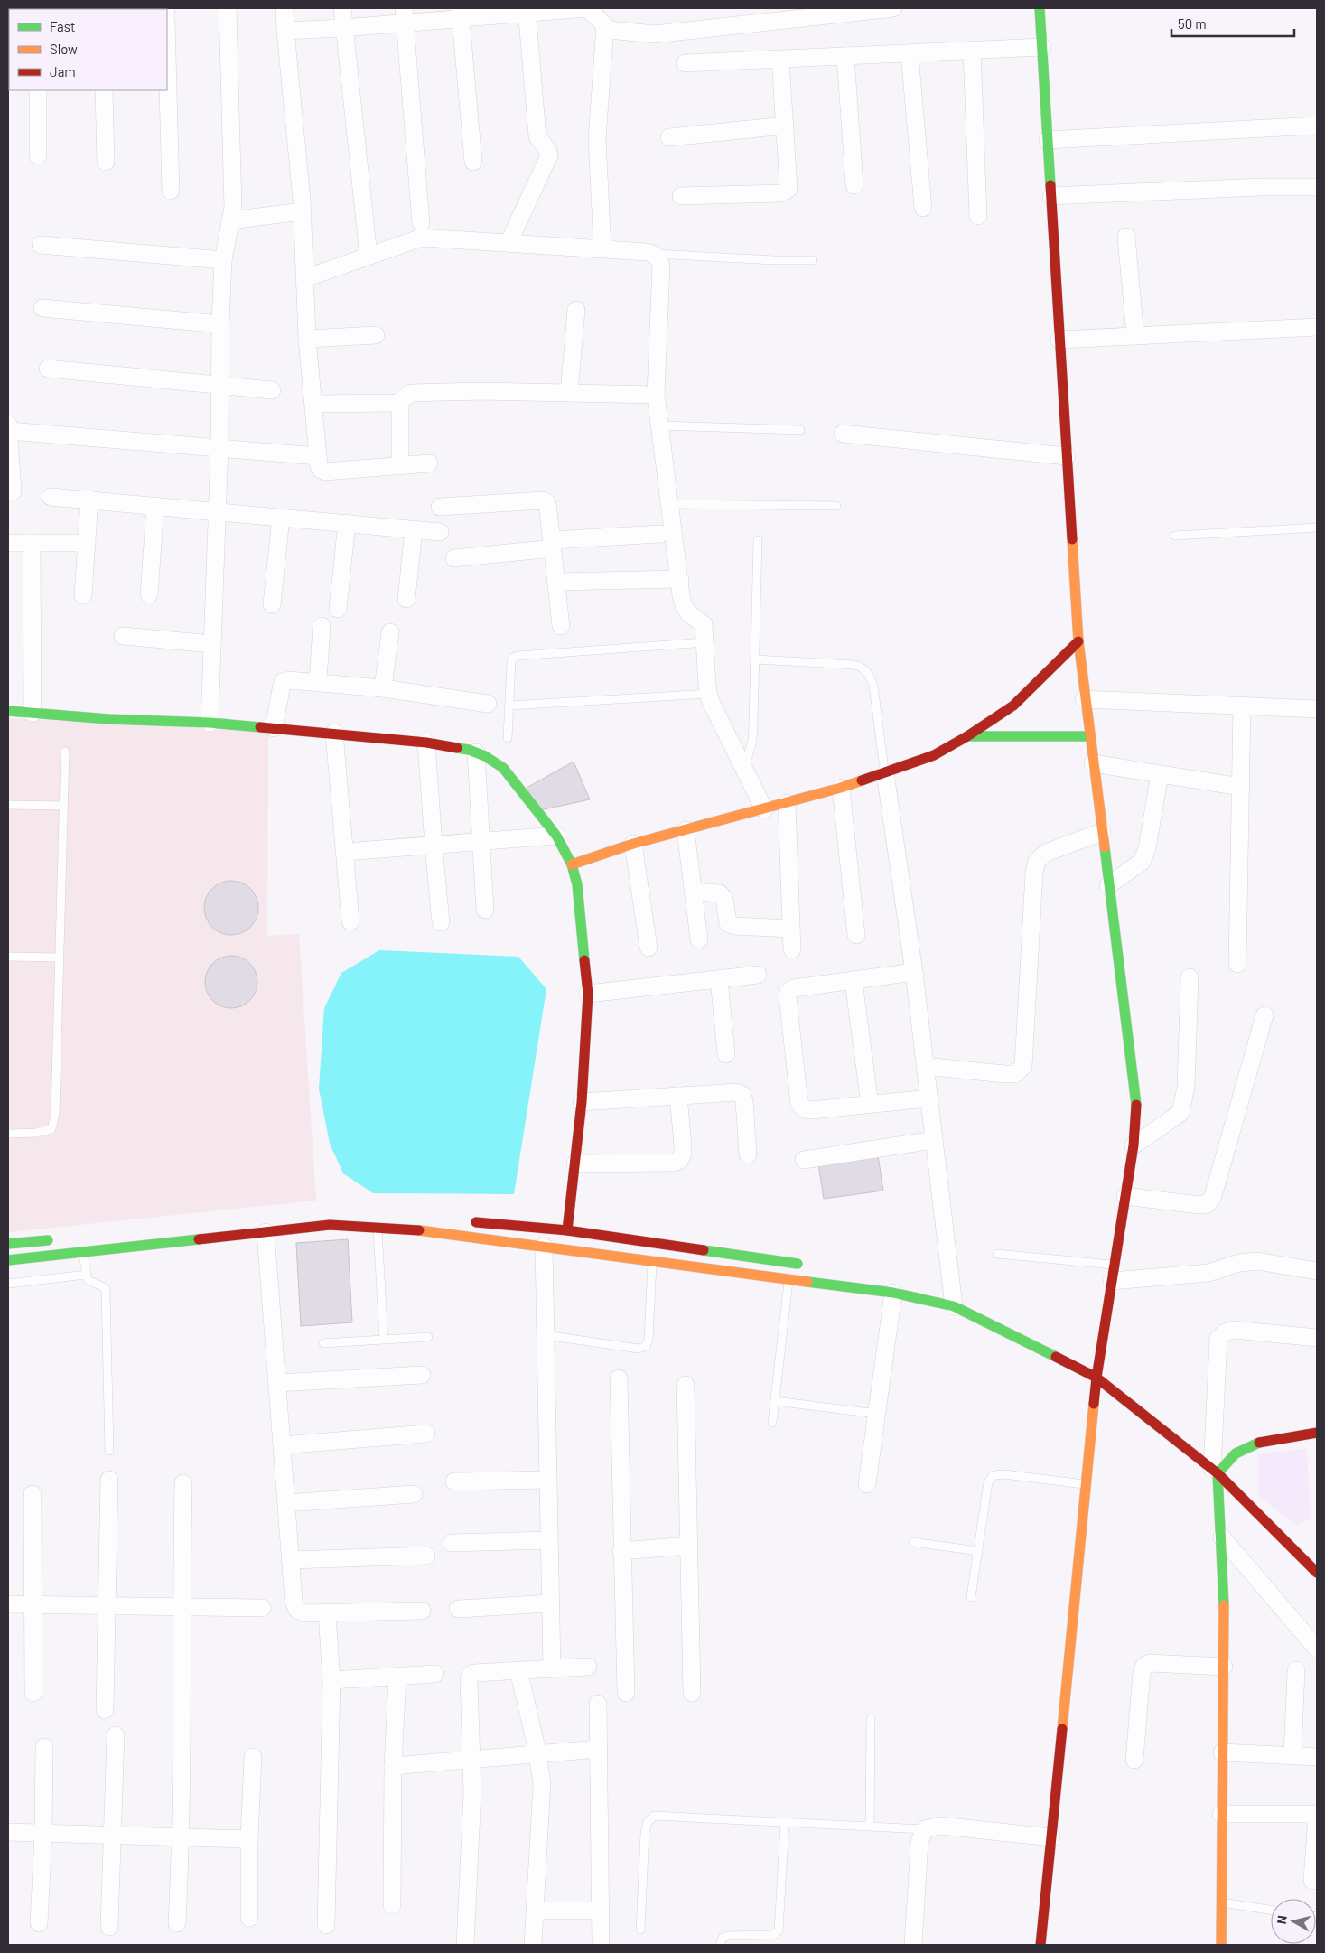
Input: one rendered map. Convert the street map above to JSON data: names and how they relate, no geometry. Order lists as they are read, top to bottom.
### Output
{
  "legend": ["Fast", "Slow", "Jam"],
  "scale_bar": "50 m",
  "north": "left"
}
